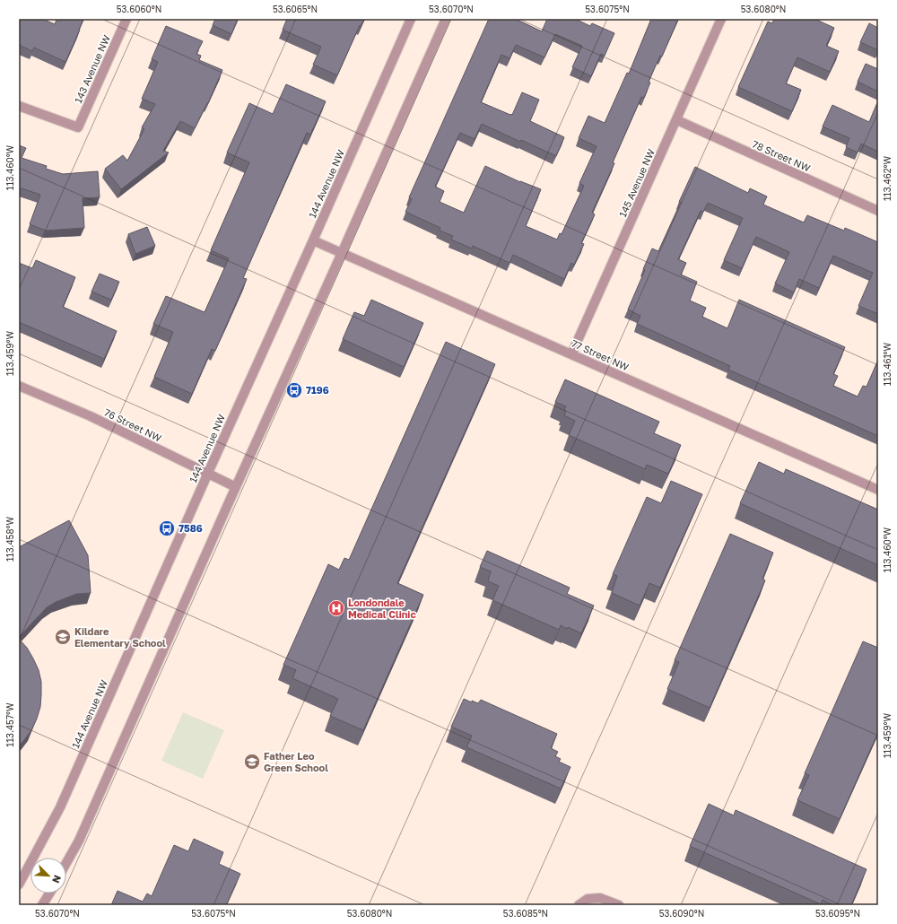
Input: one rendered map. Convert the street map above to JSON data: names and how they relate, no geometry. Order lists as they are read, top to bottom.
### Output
{
  "streets": {
    "street": [
      "143 Avenue NW",
      "78 Street NW",
      "145 Avenue NW",
      "144 Avenue NW",
      "77 Street NW",
      "76 Street NW"
    ]
  },
  "crossings": [
    ["78 Street NW", "145 Avenue NW"],
    ["145 Avenue NW", "77 Street NW"],
    ["144 Avenue NW", "77 Street NW"],
    ["144 Avenue NW", "76 Street NW"]
  ],
  "places": {
    "bus stop": ["7196", "7586"],
    "hospital": ["Londondale Medical Clinic"],
    "school or university": ["Kildare Elementary School", "Father Leo Green School"]
  },
  "north": "bottom right",
  "coordinates": [
    "53.6060°N",
    "53.6065°N",
    "53.6070°N",
    "53.6075°N",
    "53.6080°N",
    "113.460°W",
    "113.462°W",
    "113.459°W",
    "113.461°W",
    "113.458°W",
    "113.457°W",
    "53.6085°N",
    "53.6090°N",
    "53.6095°N"
  ]
}
